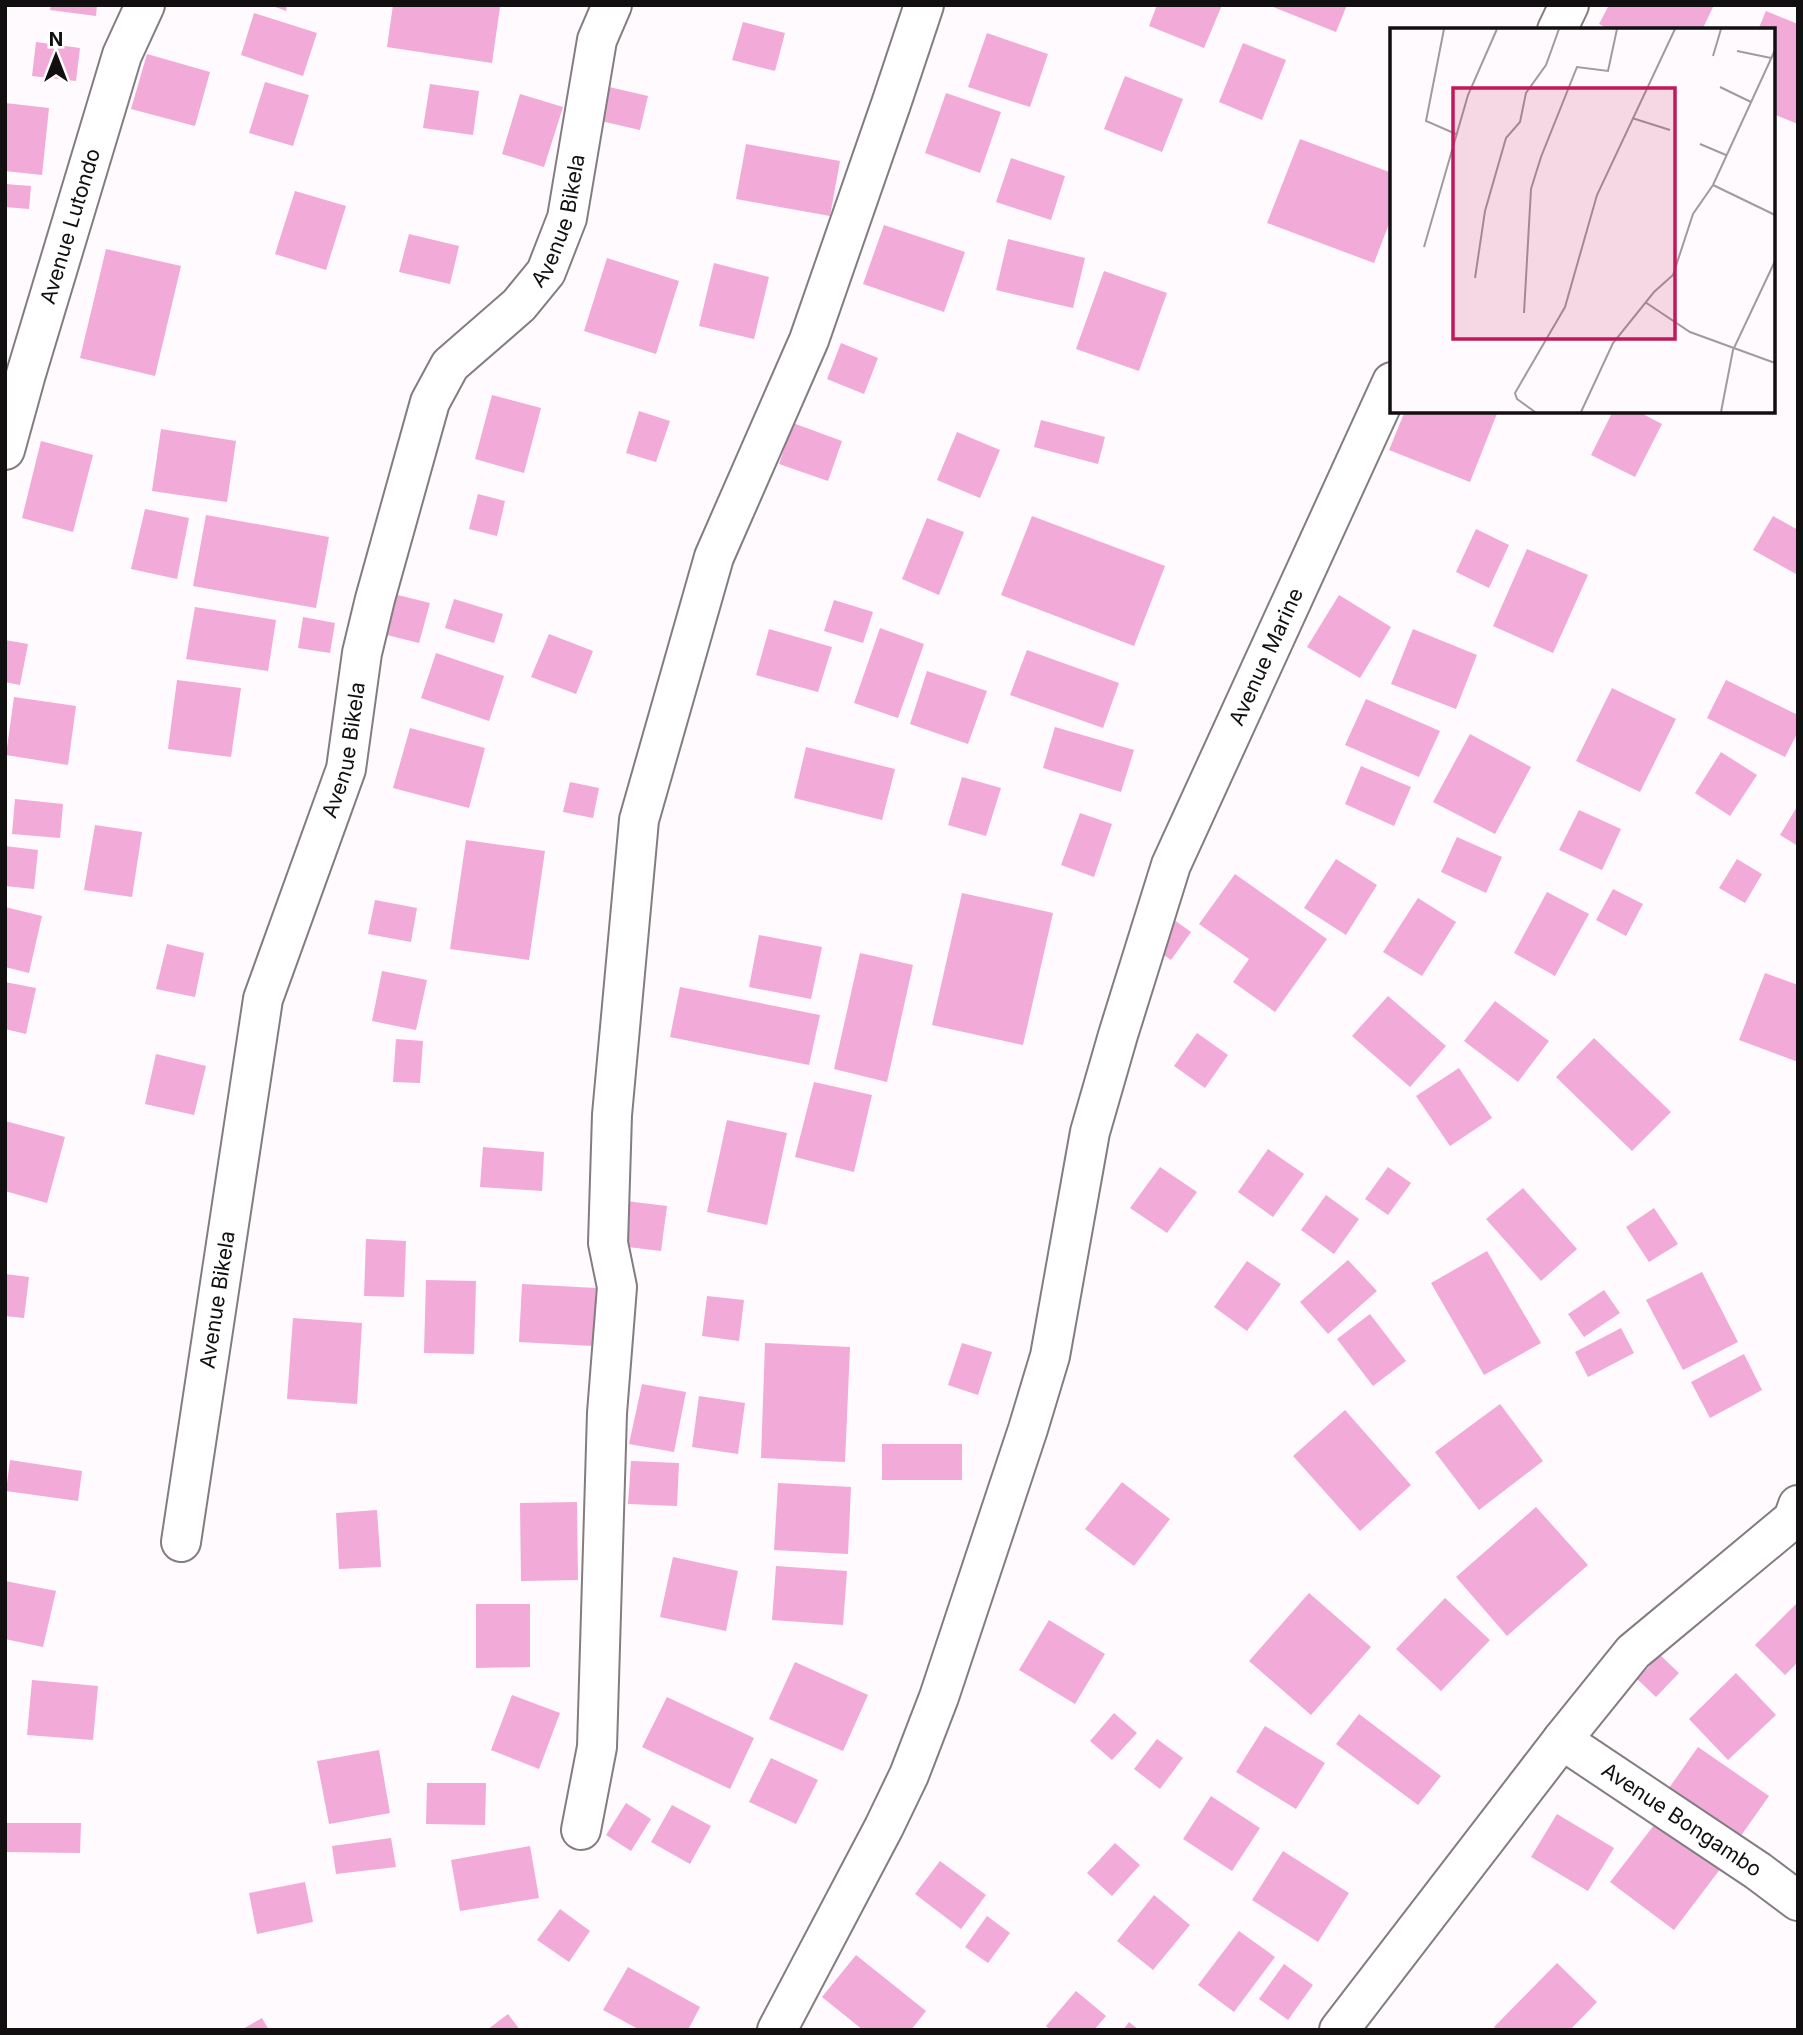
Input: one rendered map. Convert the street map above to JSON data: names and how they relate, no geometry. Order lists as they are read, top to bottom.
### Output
{
  "streets": {
    "street": [
      "Avenue Bikela",
      "Avenue Lutondo",
      "Avenue Marine",
      "Avenue Bongambo"
    ]
  },
  "north": "top"
}
